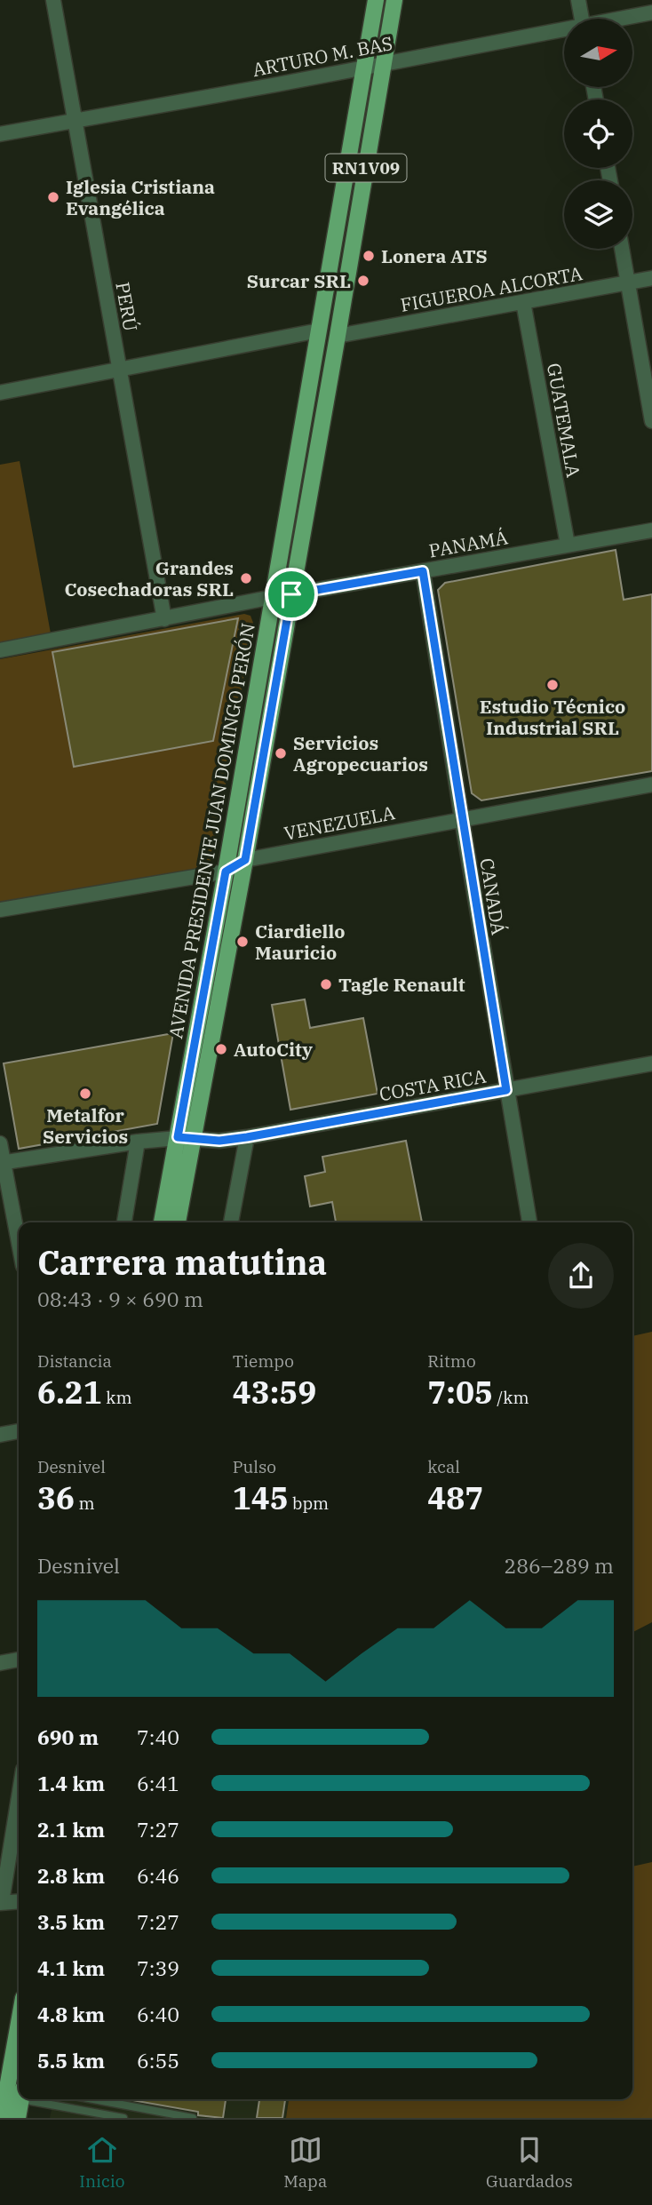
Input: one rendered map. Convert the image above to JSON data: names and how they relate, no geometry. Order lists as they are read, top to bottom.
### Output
{
  "streets": {
    "main road": ["RN1V09", "AVENIDA PRESIDENTE JUAN DOMINGO PERÓN"],
    "street": [
      "ARTURO M. BAS",
      "FIGUEROA ALCORTA",
      "PERÚ",
      "GUATEMALA",
      "PANAMÁ",
      "VENEZUELA",
      "CANADÁ",
      "COSTA RICA"
    ]
  },
  "crossings": [
    ["ARTURO M. BAS", "PERÚ"],
    ["ARTURO M. BAS", "AVENIDA PRESIDENTE JUAN DOMINGO PERÓN"],
    ["FIGUEROA ALCORTA", "GUATEMALA"],
    ["FIGUEROA ALCORTA", "AVENIDA PRESIDENTE JUAN DOMINGO PERÓN"],
    ["GUATEMALA", "PANAMÁ"],
    ["PANAMÁ", "AVENIDA PRESIDENTE JUAN DOMINGO PERÓN"],
    ["PANAMÁ", "CANADÁ"],
    ["VENEZUELA", "AVENIDA PRESIDENTE JUAN DOMINGO PERÓN"],
    ["VENEZUELA", "CANADÁ"],
    ["AVENIDA PRESIDENTE JUAN DOMINGO PERÓN", "COSTA RICA"],
    ["CANADÁ", "COSTA RICA"]
  ],
  "places": [
    "Iglesia Cristiana Evangélica",
    "Lonera ATS",
    "Surcar SRL",
    "Grandes Cosechadoras SRL",
    "Estudio Técnico Industrial SRL",
    "Servicios Agropecuarios",
    "Ciardiello Mauricio",
    "Tagle Renault",
    "AutoCity",
    "Metalfor Servicios"
  ],
  "north": "right",
  "page": {
    "heading": ["Carrera matutina", "08:43 · 9 × 690 m"],
    "stats": [
      ["Distancia", "6.21 km"],
      ["Tiempo", "43:59"],
      ["Ritmo", "7:05 /km"],
      ["Desnivel", "36 m"],
      ["Pulso", "145 bpm"],
      ["kcal", "487"]
    ],
    "chart": ["Desnivel", "286–289 m"],
    "list": [
      {
        "name": "690 m",
        "note": "7:40"
      },
      {
        "name": "1.4 km",
        "note": "6:41"
      },
      {
        "name": "2.1 km",
        "note": "7:27"
      },
      {
        "name": "2.8 km",
        "note": "6:46"
      },
      {
        "name": "3.5 km",
        "note": "7:27"
      },
      {
        "name": "4.1 km",
        "note": "7:39"
      },
      {
        "name": "4.8 km",
        "note": "6:40"
      },
      {
        "name": "5.5 km",
        "note": "6:55"
      }
    ],
    "tabs": ["Inicio", "Mapa", "Guardados"]
  }
}
